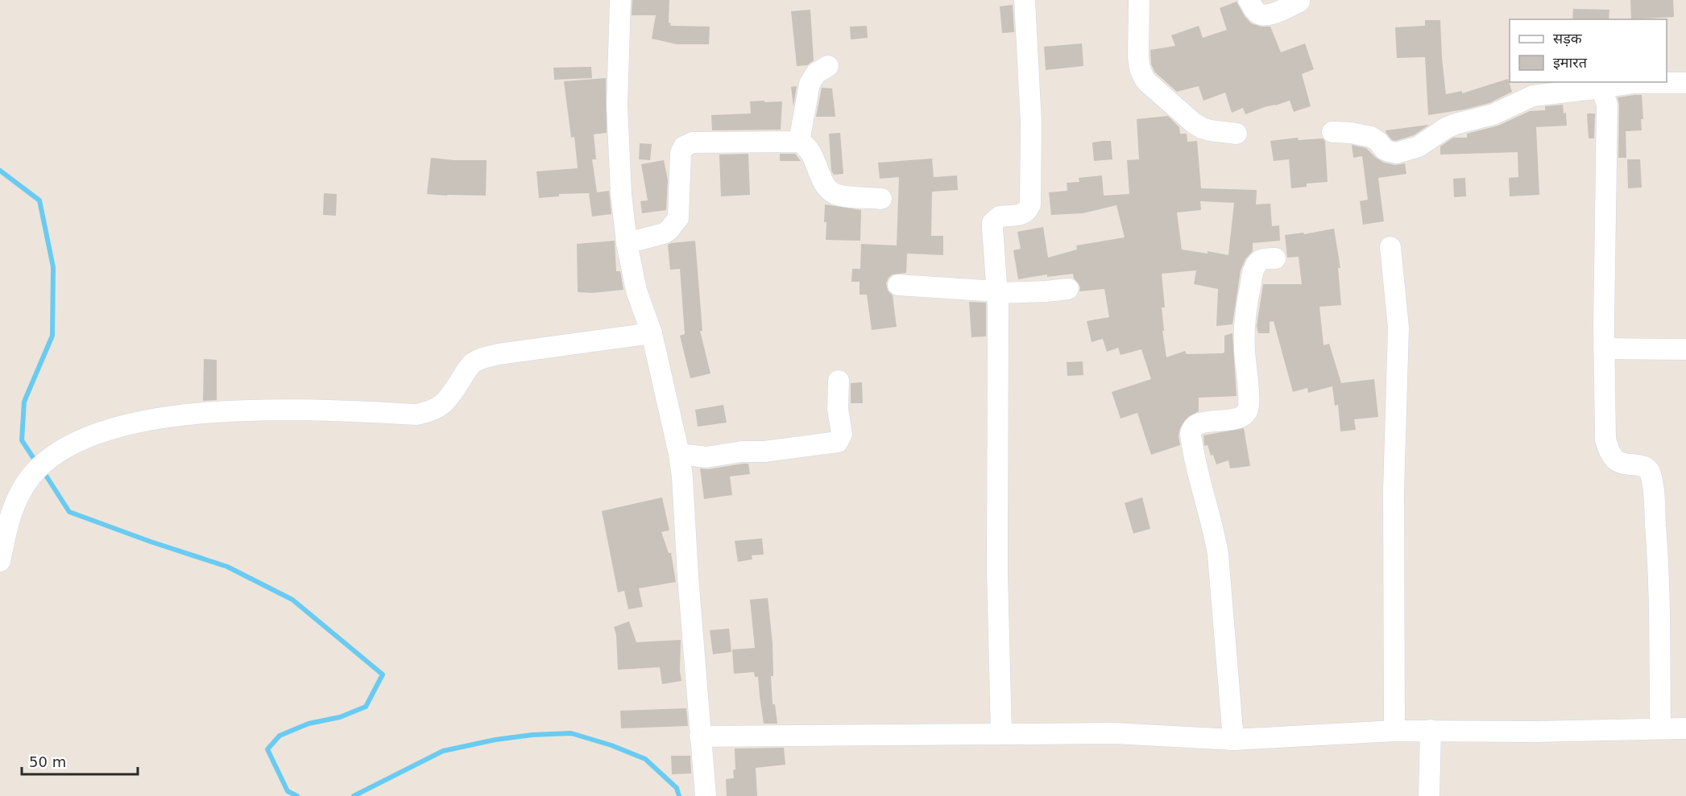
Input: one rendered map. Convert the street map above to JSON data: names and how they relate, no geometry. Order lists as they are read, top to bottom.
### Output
{
  "legend": ["सड़क", "इमारत"],
  "scale_bar": "50 m"
}
